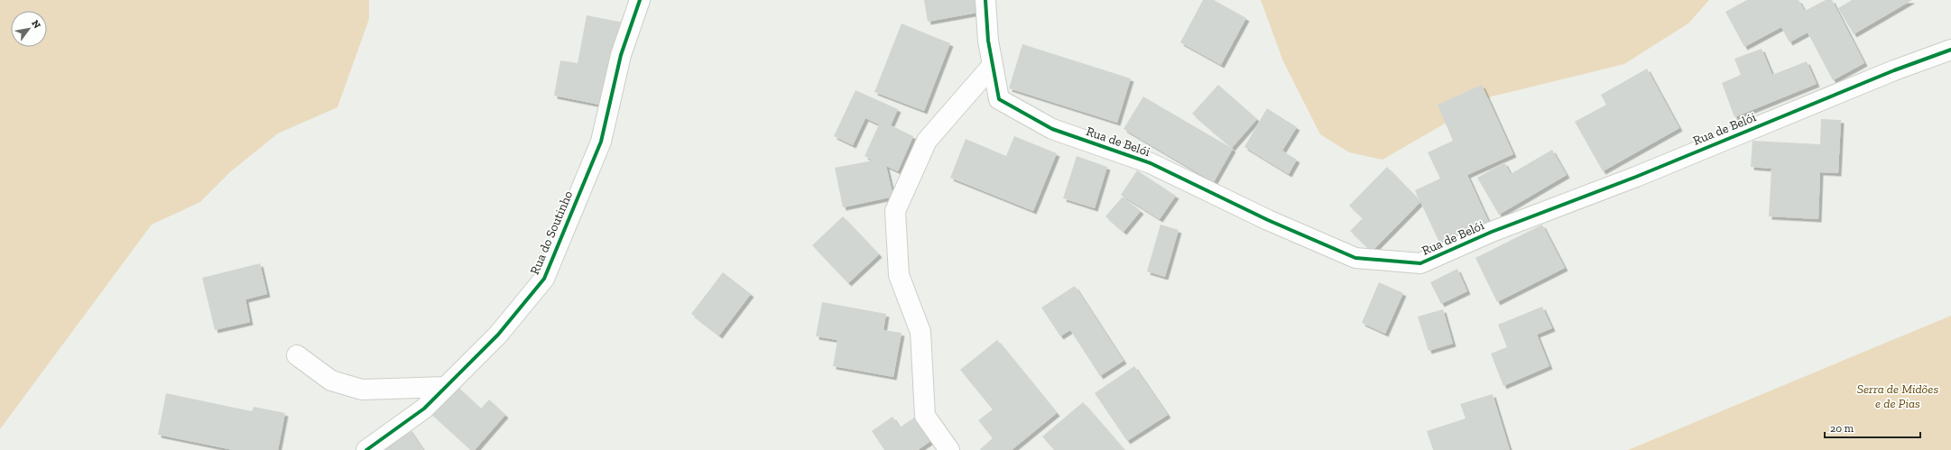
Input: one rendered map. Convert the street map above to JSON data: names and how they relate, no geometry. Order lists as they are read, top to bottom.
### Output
{
  "streets": {
    "street": ["Rua de Belói", "Rua do Soutinho"]
  },
  "parks": ["Serra de Midões e de Pias"],
  "scale_bar": "20 m",
  "north": "top right"
}
